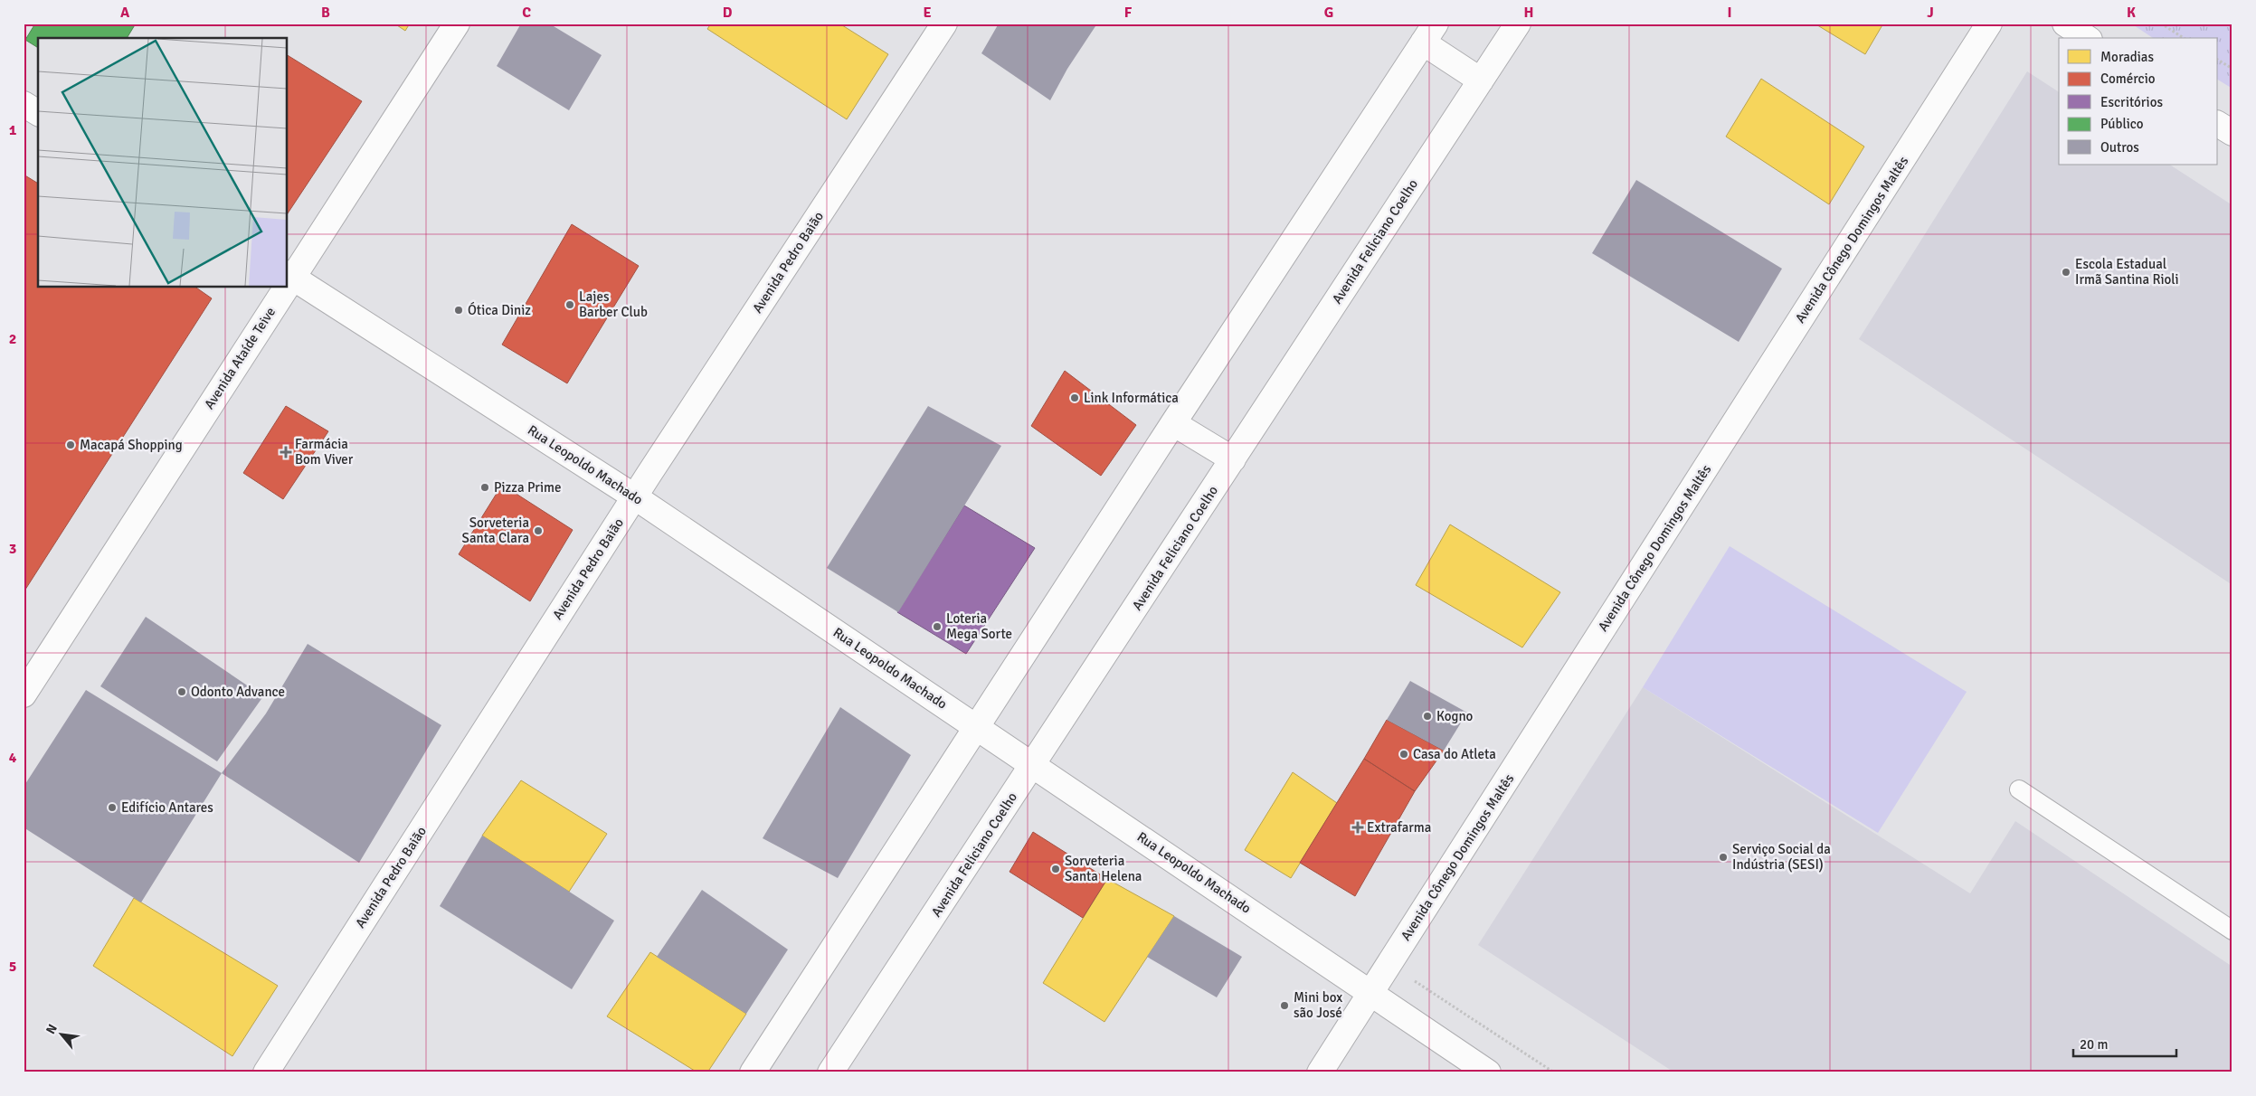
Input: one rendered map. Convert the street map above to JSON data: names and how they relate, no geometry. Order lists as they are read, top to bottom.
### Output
{
  "streets": {
    "street": [
      "Avenida Cônego Domingos Maltês",
      "Avenida Feliciano Coelho",
      "Avenida Pedro Baião",
      "Avenida Ataíde Teive",
      "Rua Leopoldo Machado"
    ]
  },
  "crossings": [
    ["Avenida Cônego Domingos Maltês", "Rua Leopoldo Machado"],
    ["Avenida Feliciano Coelho", "Rua Leopoldo Machado"],
    ["Avenida Pedro Baião", "Rua Leopoldo Machado"],
    ["Avenida Ataíde Teive", "Rua Leopoldo Machado"]
  ],
  "places": {
    "other": [
      "Escola Estadual Irmã Santina Rioli",
      "Lajes Barber Club",
      "Ótica Diniz",
      "Link Informática",
      "Macapá Shopping",
      "Pizza Prime",
      "Sorveteria Santa Clara",
      "Loteria Mega Sorte",
      "Odonto Advance",
      "Kogno",
      "Casa do Atleta",
      "Edifício Antares",
      "Serviço Social da Indústria (SESI)",
      "Sorveteria Santa Helena",
      "Mini box são José"
    ],
    "health": ["Farmácia Bom Viver", "Extrafarma"]
  },
  "legend": [
    "Moradias",
    "Comércio",
    "Escritórios",
    "Público",
    "Outros"
  ],
  "scale_bar": "20 m",
  "north": "top left",
  "grid": {
    "columns": [
      "A",
      "B",
      "C",
      "D",
      "E",
      "F",
      "G",
      "H",
      "I",
      "J",
      "K"
    ],
    "rows": [
      "1",
      "2",
      "3",
      "4",
      "5"
    ]
  }
}
